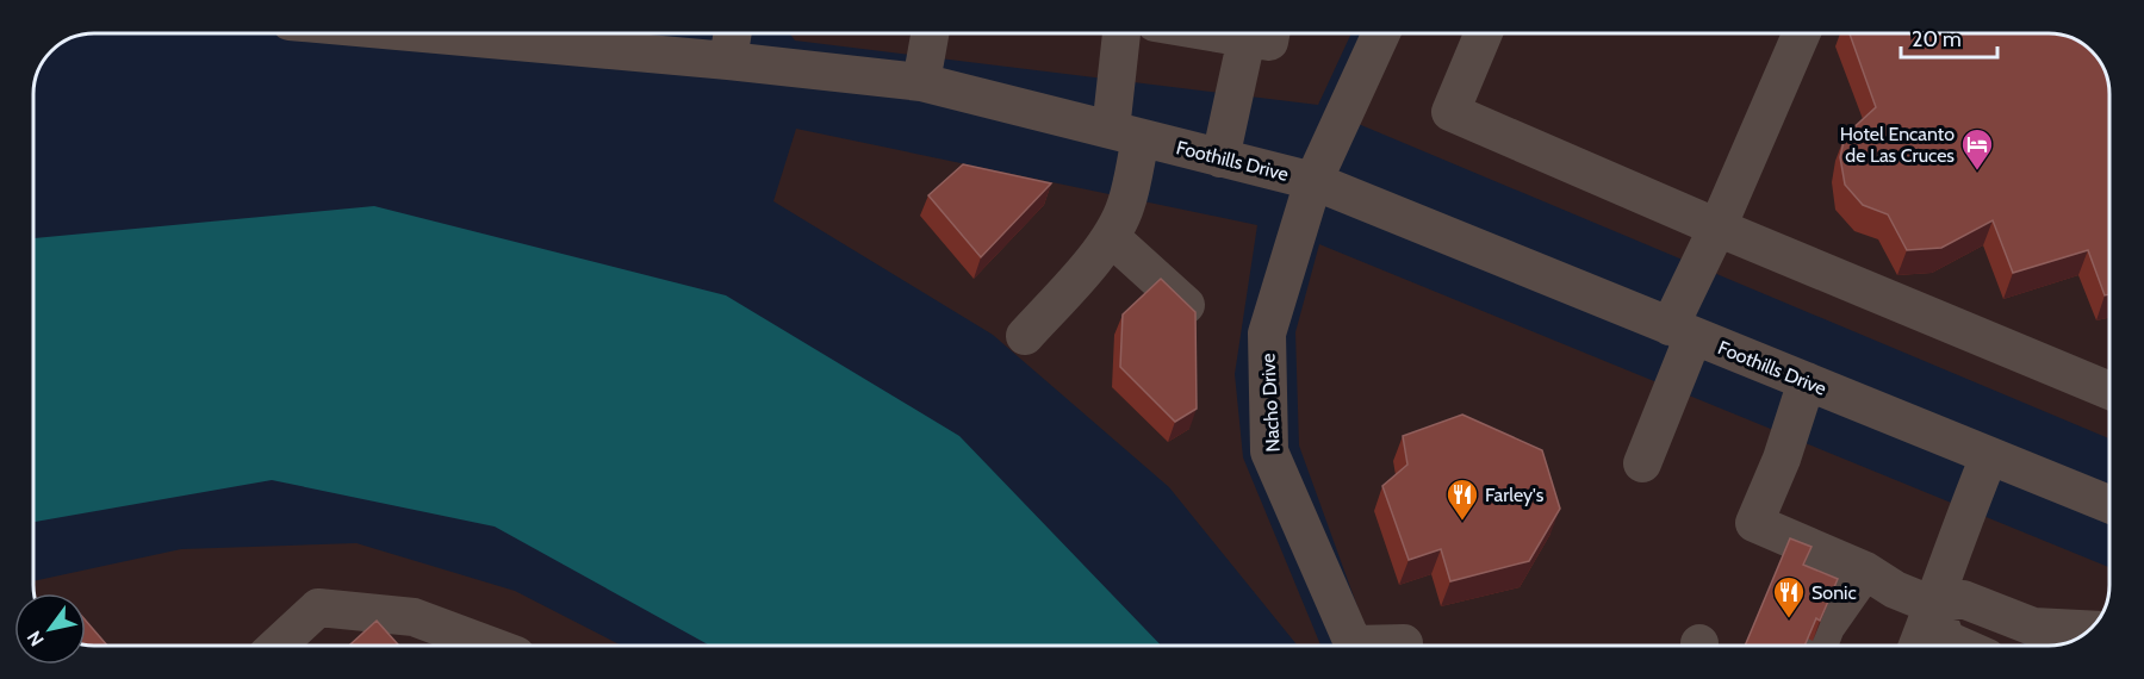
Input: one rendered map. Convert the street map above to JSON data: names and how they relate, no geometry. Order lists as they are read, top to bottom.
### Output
{
  "streets": {
    "street": ["Foothills Drive", "Nacho Drive"]
  },
  "crossings": [
    ["Foothills Drive", "Nacho Drive"]
  ],
  "places": {
    "hotel": ["Hotel Encanto de Las Cruces"],
    "restaurant": ["Farley's", "Sonic"]
  },
  "scale_bar": "20 m",
  "north": "bottom left"
}
